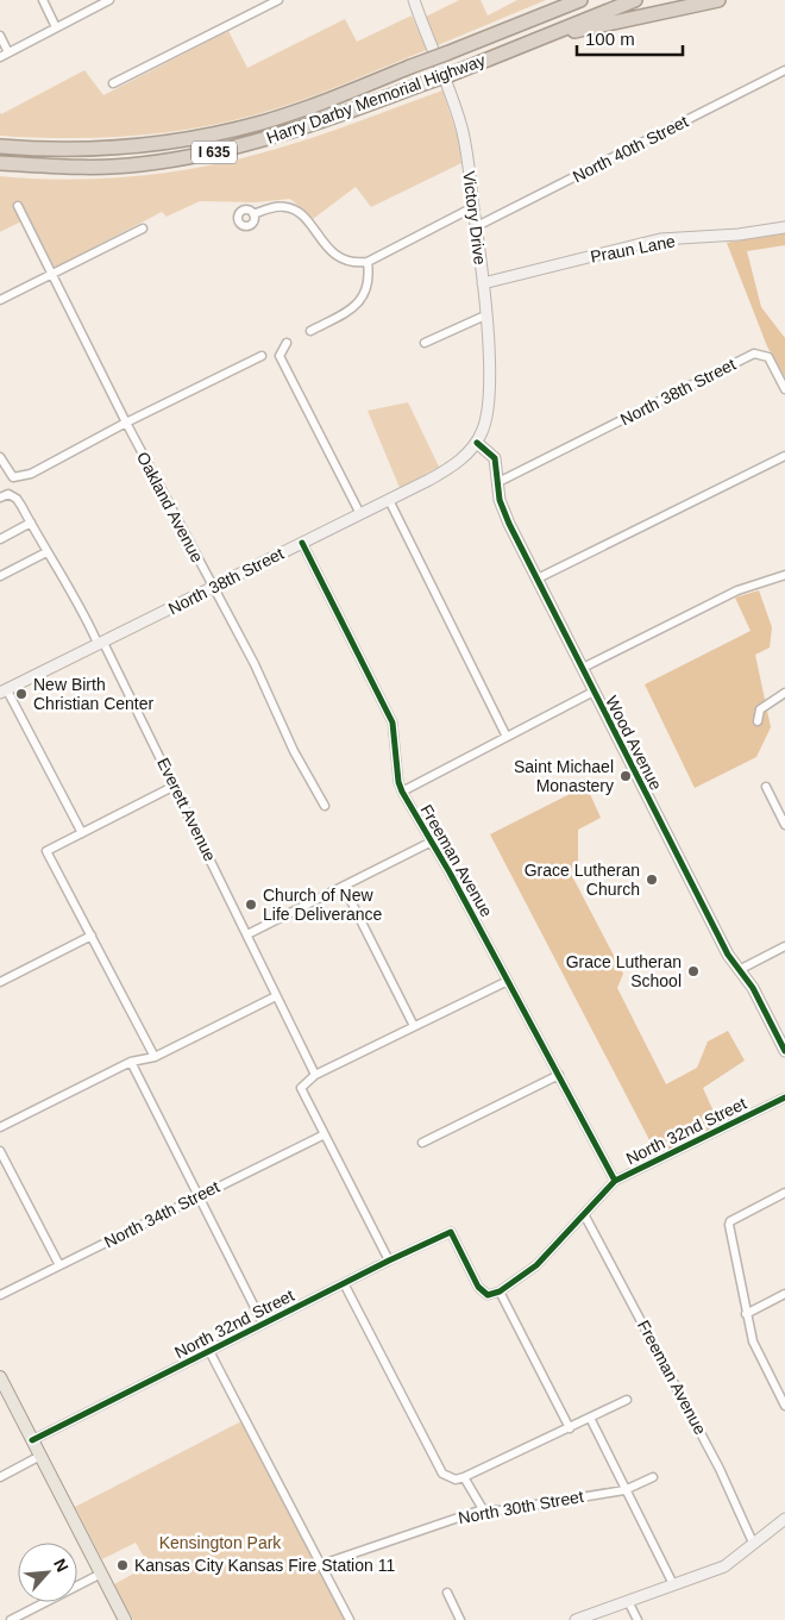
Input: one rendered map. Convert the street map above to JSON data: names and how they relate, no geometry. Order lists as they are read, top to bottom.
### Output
{
  "streets": {
    "highway": ["Harry Darby Memorial Highway", "I 635"],
    "street": [
      "North 40th Street",
      "Victory Drive",
      "Praun Lane",
      "North 38th Street",
      "Oakland Avenue",
      "Wood Avenue",
      "Everett Avenue",
      "Freeman Avenue",
      "North 32nd Street",
      "North 34th Street",
      "North 30th Street"
    ]
  },
  "crossings": [
    ["North 40th Street", "Victory Drive"],
    ["Victory Drive", "Praun Lane"],
    ["Victory Drive", "North 38th Street"],
    ["Victory Drive", "Wood Avenue"],
    ["North 38th Street", "Oakland Avenue"],
    ["North 38th Street", "Wood Avenue"],
    ["North 38th Street", "Everett Avenue"],
    ["North 38th Street", "Freeman Avenue"],
    ["Freeman Avenue", "North 32nd Street"]
  ],
  "parks": ["Kensington Park"],
  "places": [
    "New Birth Christian Center",
    "Saint Michael Monastery",
    "Grace Lutheran Church",
    "Church of New Life Deliverance",
    "Grace Lutheran School",
    "Kansas City Kansas Fire Station 11"
  ],
  "scale_bar": "100 m",
  "north": "top right"
}
